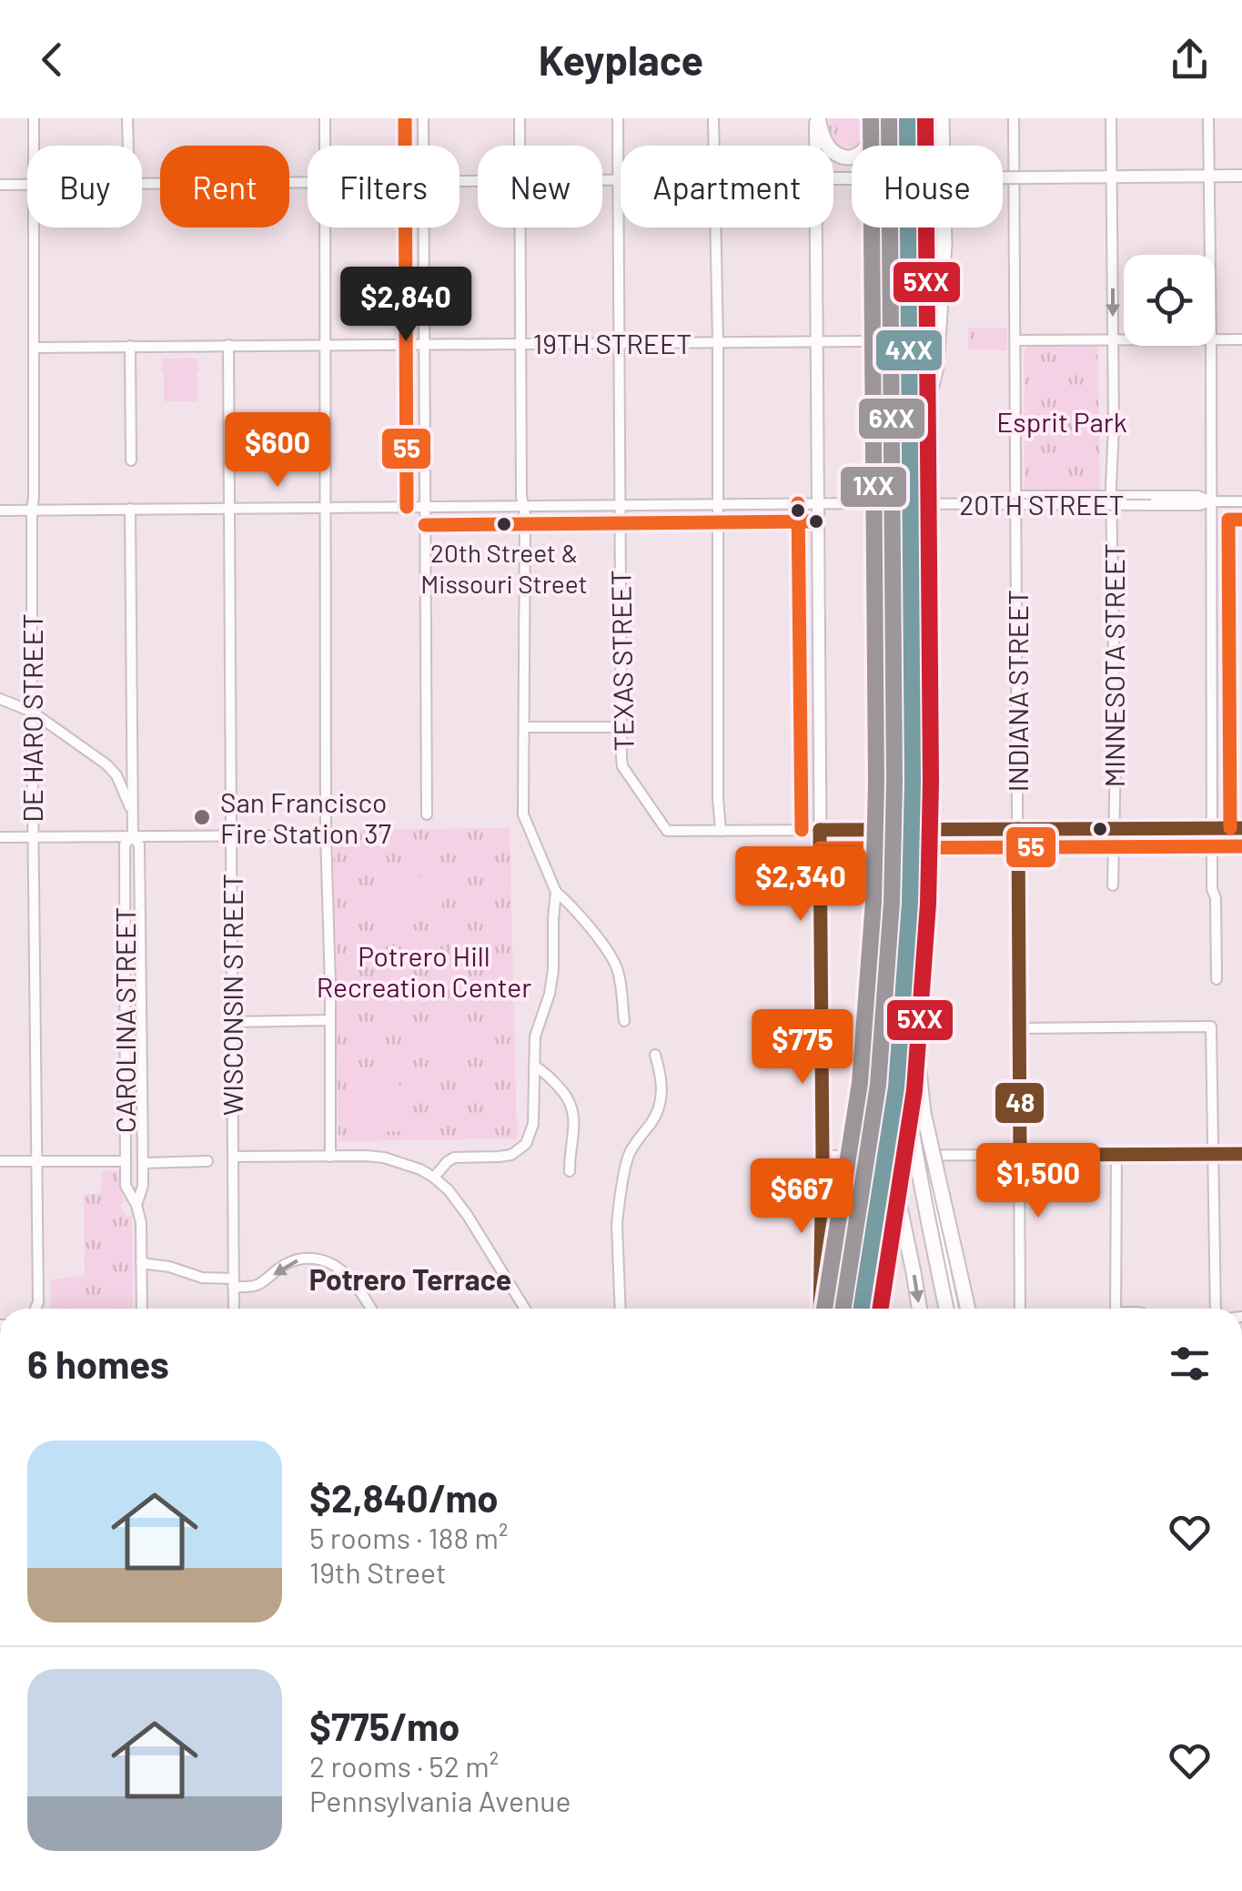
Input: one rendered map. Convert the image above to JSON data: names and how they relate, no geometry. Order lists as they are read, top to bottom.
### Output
{
  "streets": {
    "street": [
      "19TH STREET",
      "20TH STREET",
      "TEXAS STREET",
      "MINNESOTA STREET",
      "INDIANA STREET",
      "DE HARO STREET",
      "WISCONSIN STREET",
      "CAROLINA STREET"
    ]
  },
  "crossings": [
    ["19TH STREET", "TEXAS STREET"],
    ["19TH STREET", "DE HARO STREET"],
    ["19TH STREET", "WISCONSIN STREET"],
    ["20TH STREET", "TEXAS STREET"],
    ["20TH STREET", "MINNESOTA STREET"],
    ["20TH STREET", "INDIANA STREET"],
    ["20TH STREET", "DE HARO STREET"],
    ["20TH STREET", "WISCONSIN STREET"],
    ["20TH STREET", "CAROLINA STREET"]
  ],
  "districts": ["Potrero Terrace"],
  "parks": ["Esprit Park", "Potrero Hill Recreation Center"],
  "places": ["20th Street & Missouri Street", "San Francisco Fire Station 37"],
  "lines": [
    "transit line 6XX",
    "transit line 4XX",
    "transit line 1XX",
    "transit line 5XX",
    "transit line 55",
    "transit line 48"
  ],
  "page": {
    "header": "Keyplace",
    "chip": [
      "Buy",
      "Rent",
      "Filters",
      "New",
      "Apartment",
      "House"
    ],
    "price": [
      "$2,840",
      "$600",
      "$2,340",
      "$775",
      "$1,500",
      "$667"
    ],
    "heading": "6 homes",
    "list": [
      {
        "name": "$2,840/mo",
        "note": "5 rooms · 188 m² · 19th Street"
      },
      {
        "name": "$775/mo",
        "note": "2 rooms · 52 m² · Pennsylvania Avenue"
      }
    ]
  }
}
